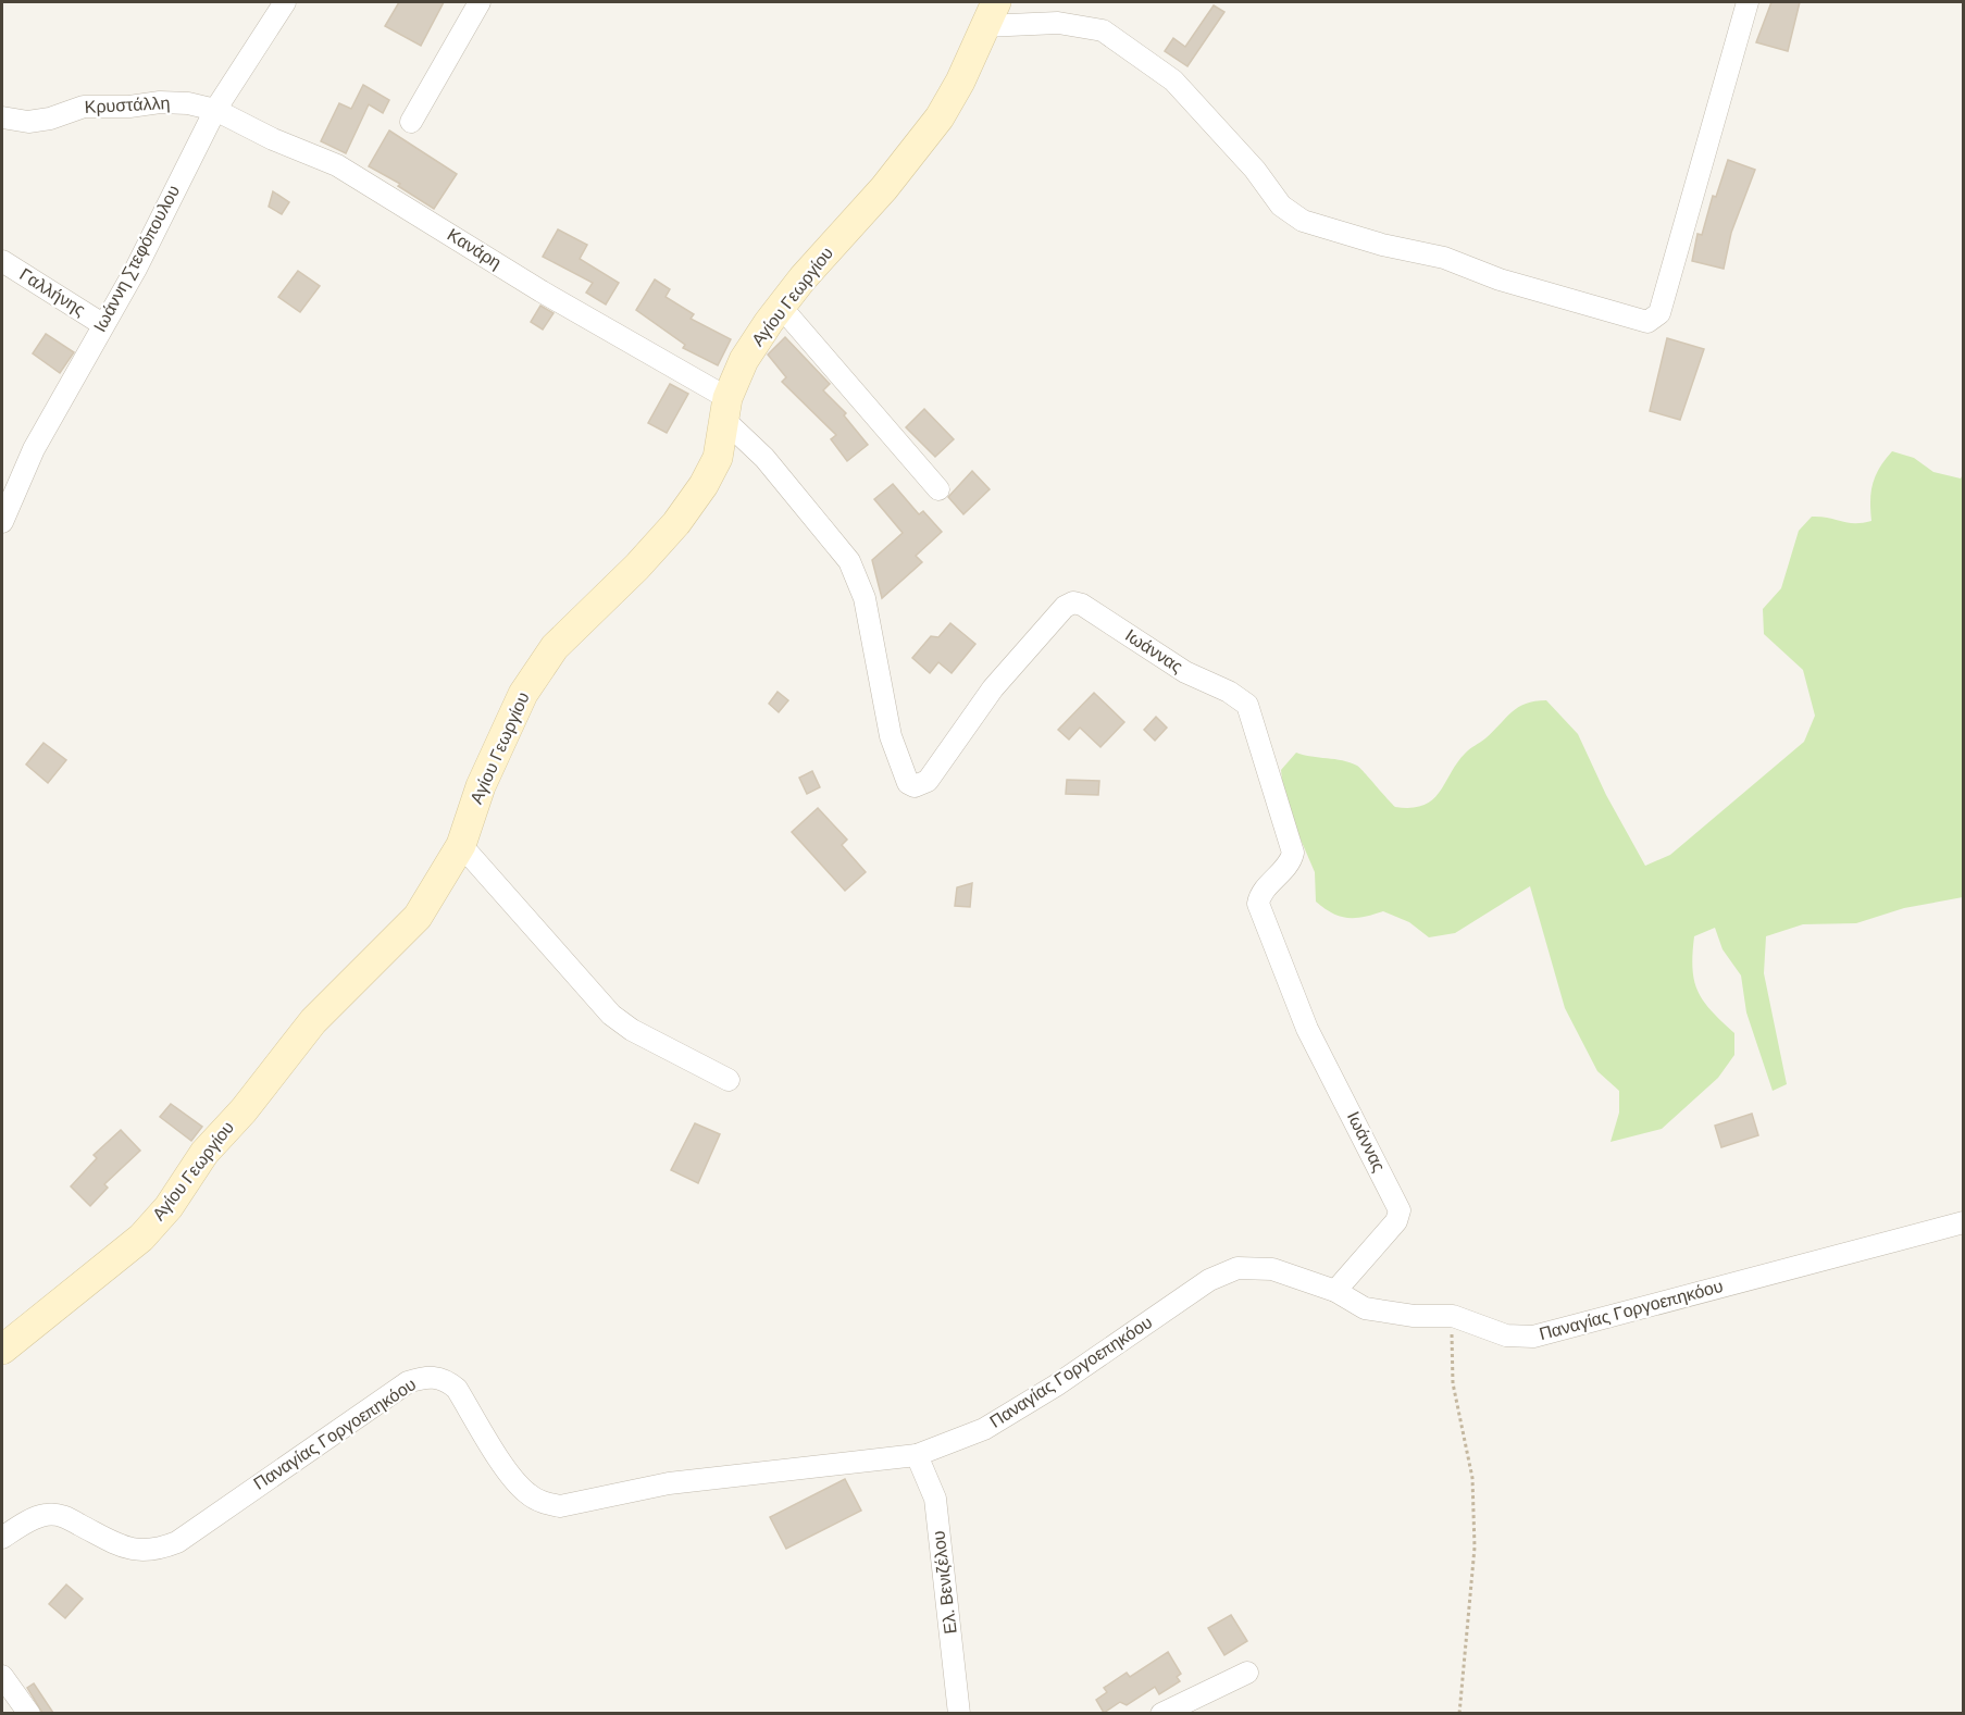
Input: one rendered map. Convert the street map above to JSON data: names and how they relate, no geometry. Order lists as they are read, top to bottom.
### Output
{
  "streets": {
    "street": [
      "Κρυστάλλη",
      "Κανάρη",
      "Ιωάννη Στεφόπουλου",
      "Γαλλήνης",
      "Αγίου Γεωργίου",
      "Ιωάννας",
      "Παναγίας Γοργοεπηκόου",
      "Ελ. Βενιζέλου"
    ]
  },
  "crossings": [
    ["Κρυστάλλη", "Κανάρη"],
    ["Κρυστάλλη", "Ιωάννη Στεφόπουλου"],
    ["Κανάρη", "Ιωάννη Στεφόπουλου"],
    ["Κανάρη", "Αγίου Γεωργίου"],
    ["Κανάρη", "Ιωάννας"],
    ["Ιωάννη Στεφόπουλου", "Γαλλήνης"],
    ["Αγίου Γεωργίου", "Ιωάννας"],
    ["Ιωάννας", "Παναγίας Γοργοεπηκόου"],
    ["Παναγίας Γοργοεπηκόου", "Ελ. Βενιζέλου"]
  ]
}
